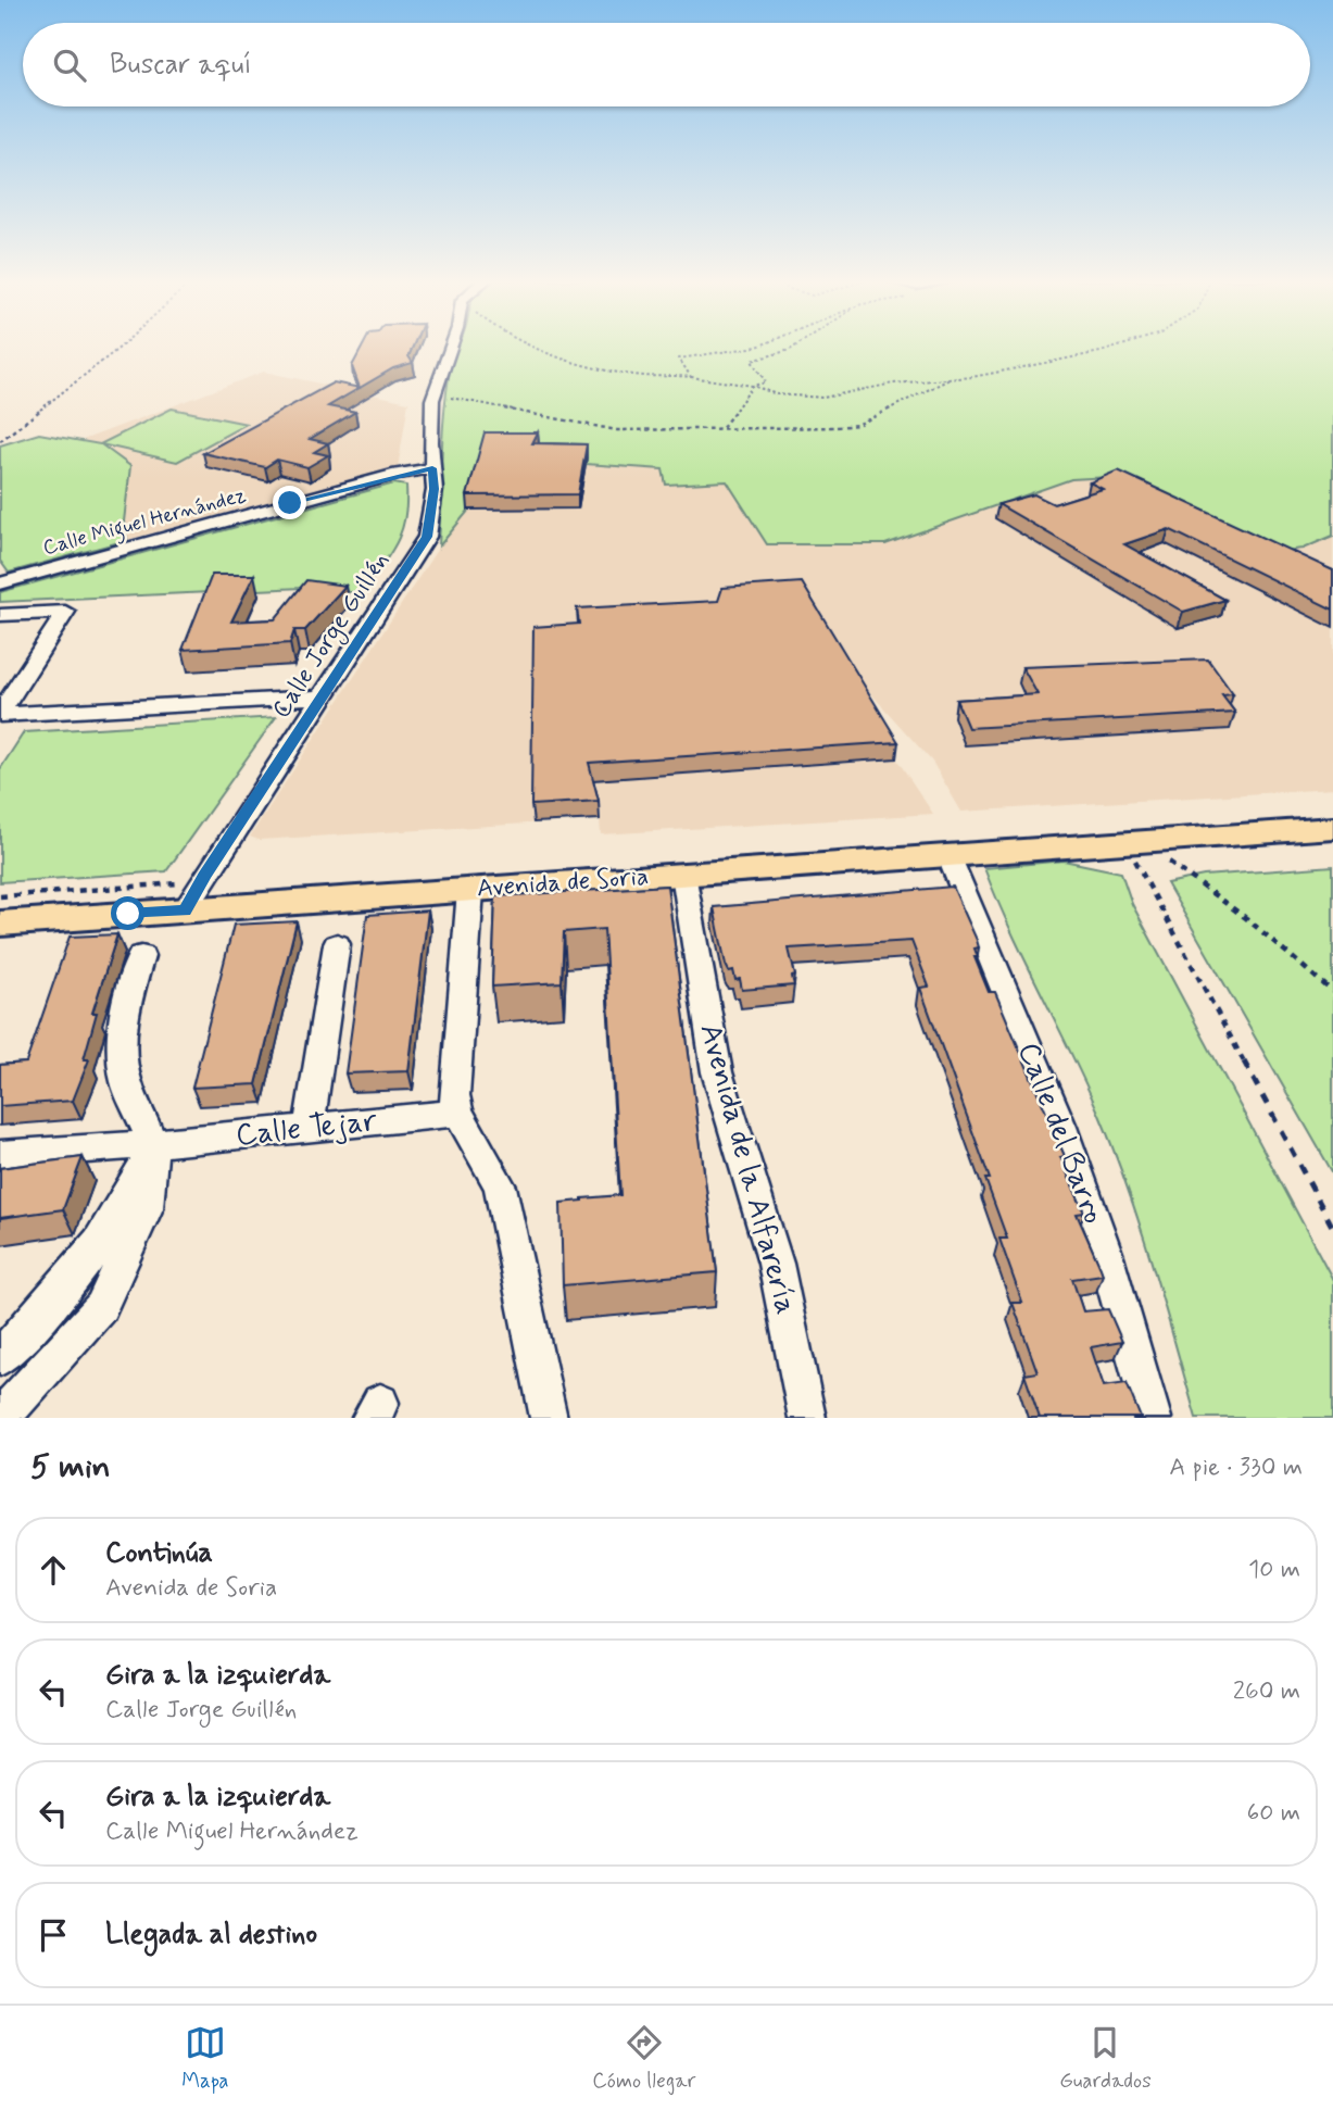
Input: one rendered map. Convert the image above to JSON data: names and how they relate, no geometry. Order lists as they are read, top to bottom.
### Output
{
  "streets": {
    "main road": ["Avenida de Soria"],
    "street": [
      "Calle Miguel Hernández",
      "Calle Jorge Guillén",
      "Calle Tejar",
      "Calle del Barro",
      "Avenida de la Alfarería"
    ]
  },
  "crossings": [
    ["Calle Miguel Hernández", "Calle Jorge Guillén"],
    ["Calle Jorge Guillén", "Avenida de Soria"],
    ["Avenida de Soria", "Calle del Barro"],
    ["Avenida de Soria", "Avenida de la Alfarería"]
  ],
  "page": {
    "search": "Buscar aquí",
    "heading": ["5 min", "A pie · 330 m"],
    "list": [
      ["Continúa", "Avenida de Soria", "10 m"],
      ["Gira a la izquierda", "Calle Jorge Guillén", "260 m"],
      ["Gira a la izquierda", "Calle Miguel Hernández", "60 m"],
      "Llegada al destino"
    ],
    "nav": ["Mapa", "Cómo llegar", "Guardados"]
  }
}
